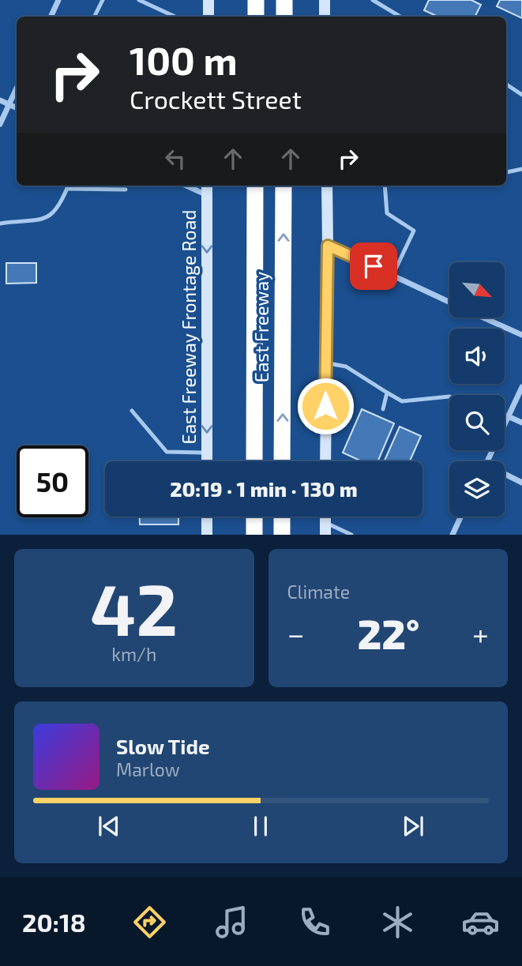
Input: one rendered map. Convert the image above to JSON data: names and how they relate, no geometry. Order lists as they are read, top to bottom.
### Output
{
  "streets": {
    "highway": ["East Freeway"],
    "main road": ["East Freeway Frontage Road"]
  },
  "one_way": ["East Freeway Frontage Road"],
  "north": "bottom right",
  "page": {
    "turn": ["100 m", "Crockett Street"],
    "limit": "50",
    "trip": "20:19 · 1 min · 130 m",
    "tile": [
      ["42", "km/h"],
      "Climate"
    ],
    "heat": ["−", "22°", "+"],
    "song": ["Slow Tide", "Marlow"],
    "tabs": "20:18"
  }
}
